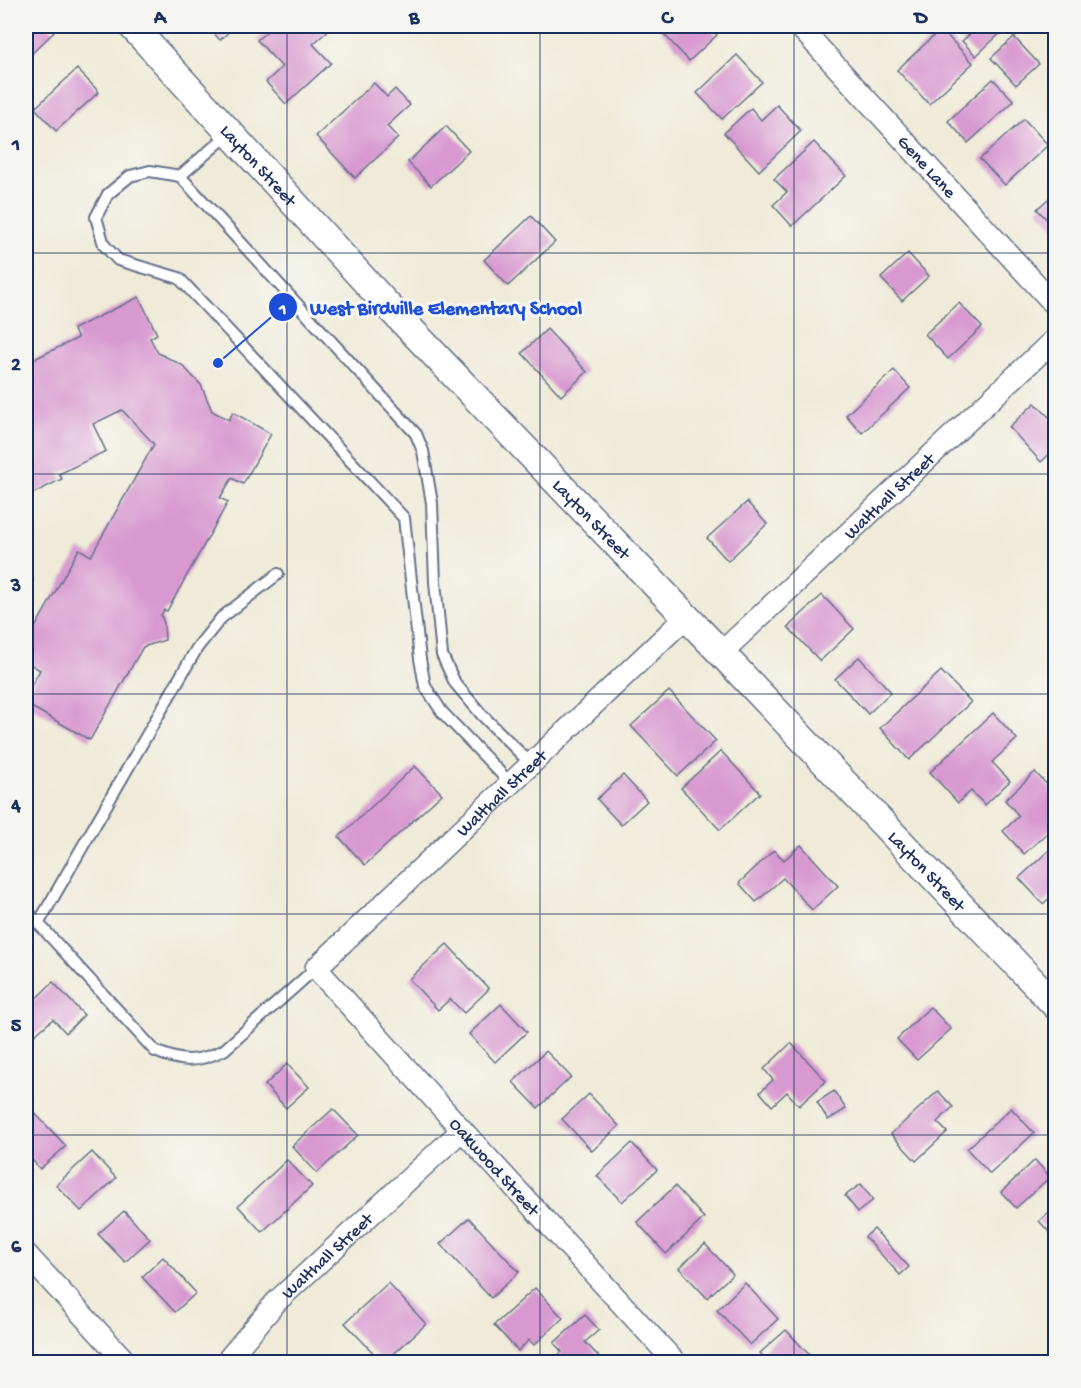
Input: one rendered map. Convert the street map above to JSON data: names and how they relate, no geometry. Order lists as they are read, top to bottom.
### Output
{
  "streets": {
    "street": [
      "Layton Street",
      "Gene Lane",
      "Walthall Street",
      "Oakwood Street"
    ]
  },
  "crossings": [
    ["Layton Street", "Walthall Street"],
    ["Walthall Street", "Oakwood Street"]
  ],
  "places": ["West Birdville Elementary School"],
  "grid": {
    "columns": [
      "A",
      "B",
      "C",
      "D"
    ],
    "rows": [
      "1",
      "2",
      "3",
      "4",
      "5",
      "6"
    ]
  }
}
